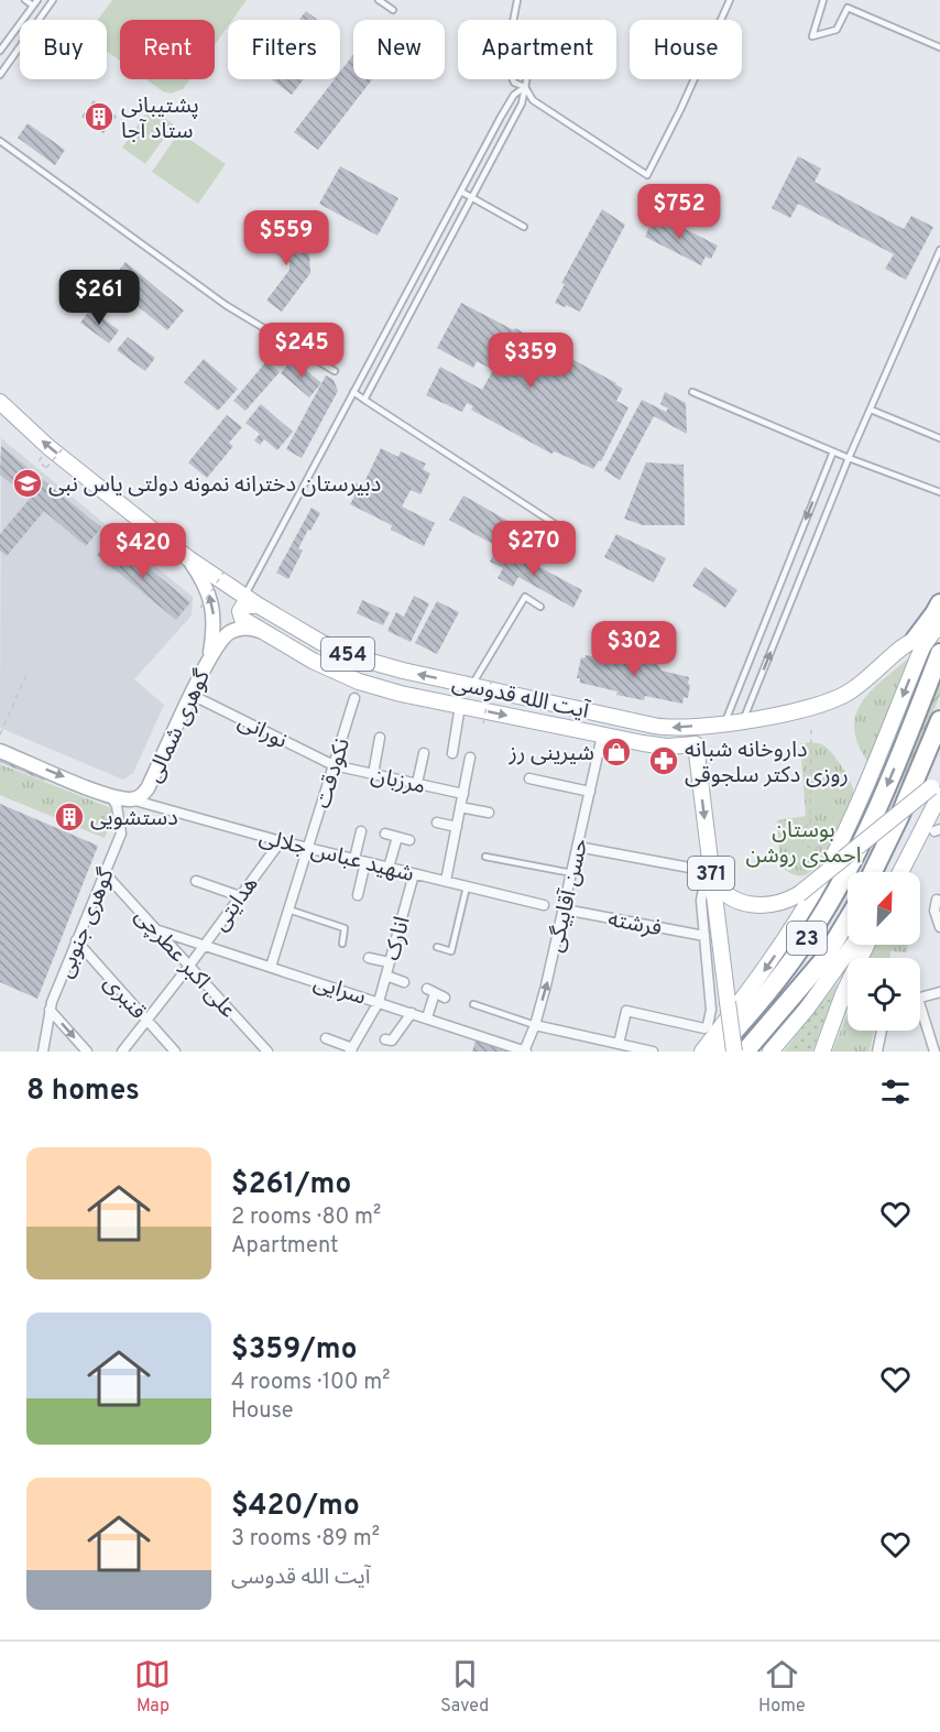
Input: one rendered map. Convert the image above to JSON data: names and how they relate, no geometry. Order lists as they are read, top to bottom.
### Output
{
  "streets": {
    "highway": ["23"],
    "main road": [
      "454",
      "آیت الله قدوسی",
      "گوهری شمالی",
      "371"
    ],
    "street": [
      "نورانی",
      "نکودقت",
      "مرزبان",
      "شهید عباس جلالی",
      "حسن آقابیگی",
      "هدایتی",
      "گوهری جنوبی",
      "فرشته",
      "انارک",
      "علی اکبر عطرچی",
      "سرایی",
      "قنبری"
    ]
  },
  "crossings": [
    ["454", "371"],
    ["454", "حسن آقابیگی"],
    ["آیت الله قدوسی", "گوهری شمالی"],
    ["گوهری شمالی", "نورانی"],
    ["گوهری شمالی", "شهید عباس جلالی"],
    ["نورانی", "نکودقت"],
    ["نورانی", "مرزبان"],
    ["نکودقت", "مرزبان"],
    ["نکودقت", "شهید عباس جلالی"],
    ["نکودقت", "سرایی"],
    ["شهید عباس جلالی", "هدایتی"],
    ["شهید عباس جلالی", "انارک"],
    ["حسن آقابیگی", "فرشته"],
    ["حسن آقابیگی", "سرایی"],
    ["هدایتی", "علی اکبر عطرچی"],
    ["هدایتی", "سرایی"],
    ["هدایتی", "قنبری"],
    ["گوهری جنوبی", "علی اکبر عطرچی"],
    ["گوهری جنوبی", "قنبری"],
    ["انارک", "سرایی"],
    ["علی اکبر عطرچی", "سرایی"]
  ],
  "one_way": ["حسن آقابیگی"],
  "parks": ["بوستان احمدی روشن"],
  "places": {
    "building": ["پشتیبانی ستاد آجا", "دستشویی"],
    "school or university": ["دبیرستان دخترانه نمونه دولتی یاس نبی"],
    "shop": ["شیرینی رز"],
    "pharmacy": ["داروخانه شبانه روزی دکتر سلجوقی"]
  },
  "north": "top right",
  "page": {
    "chip": [
      "Buy",
      "Rent",
      "Filters",
      "New",
      "Apartment",
      "House"
    ],
    "price": [
      "$752",
      "$559",
      "$261",
      "$245",
      "$359",
      "$270",
      "$420",
      "$302"
    ],
    "heading": "8 homes",
    "list": [
      {
        "name": "$261/mo",
        "note": "2 rooms · 80 m² · Apartment"
      },
      {
        "name": "$359/mo",
        "note": "4 rooms · 100 m² · House"
      },
      {
        "name": "$420/mo",
        "note": "3 rooms · 89 m² · آیت الله قدوسی"
      }
    ],
    "tabs": ["Map", "Saved", "Home"]
  }
}
